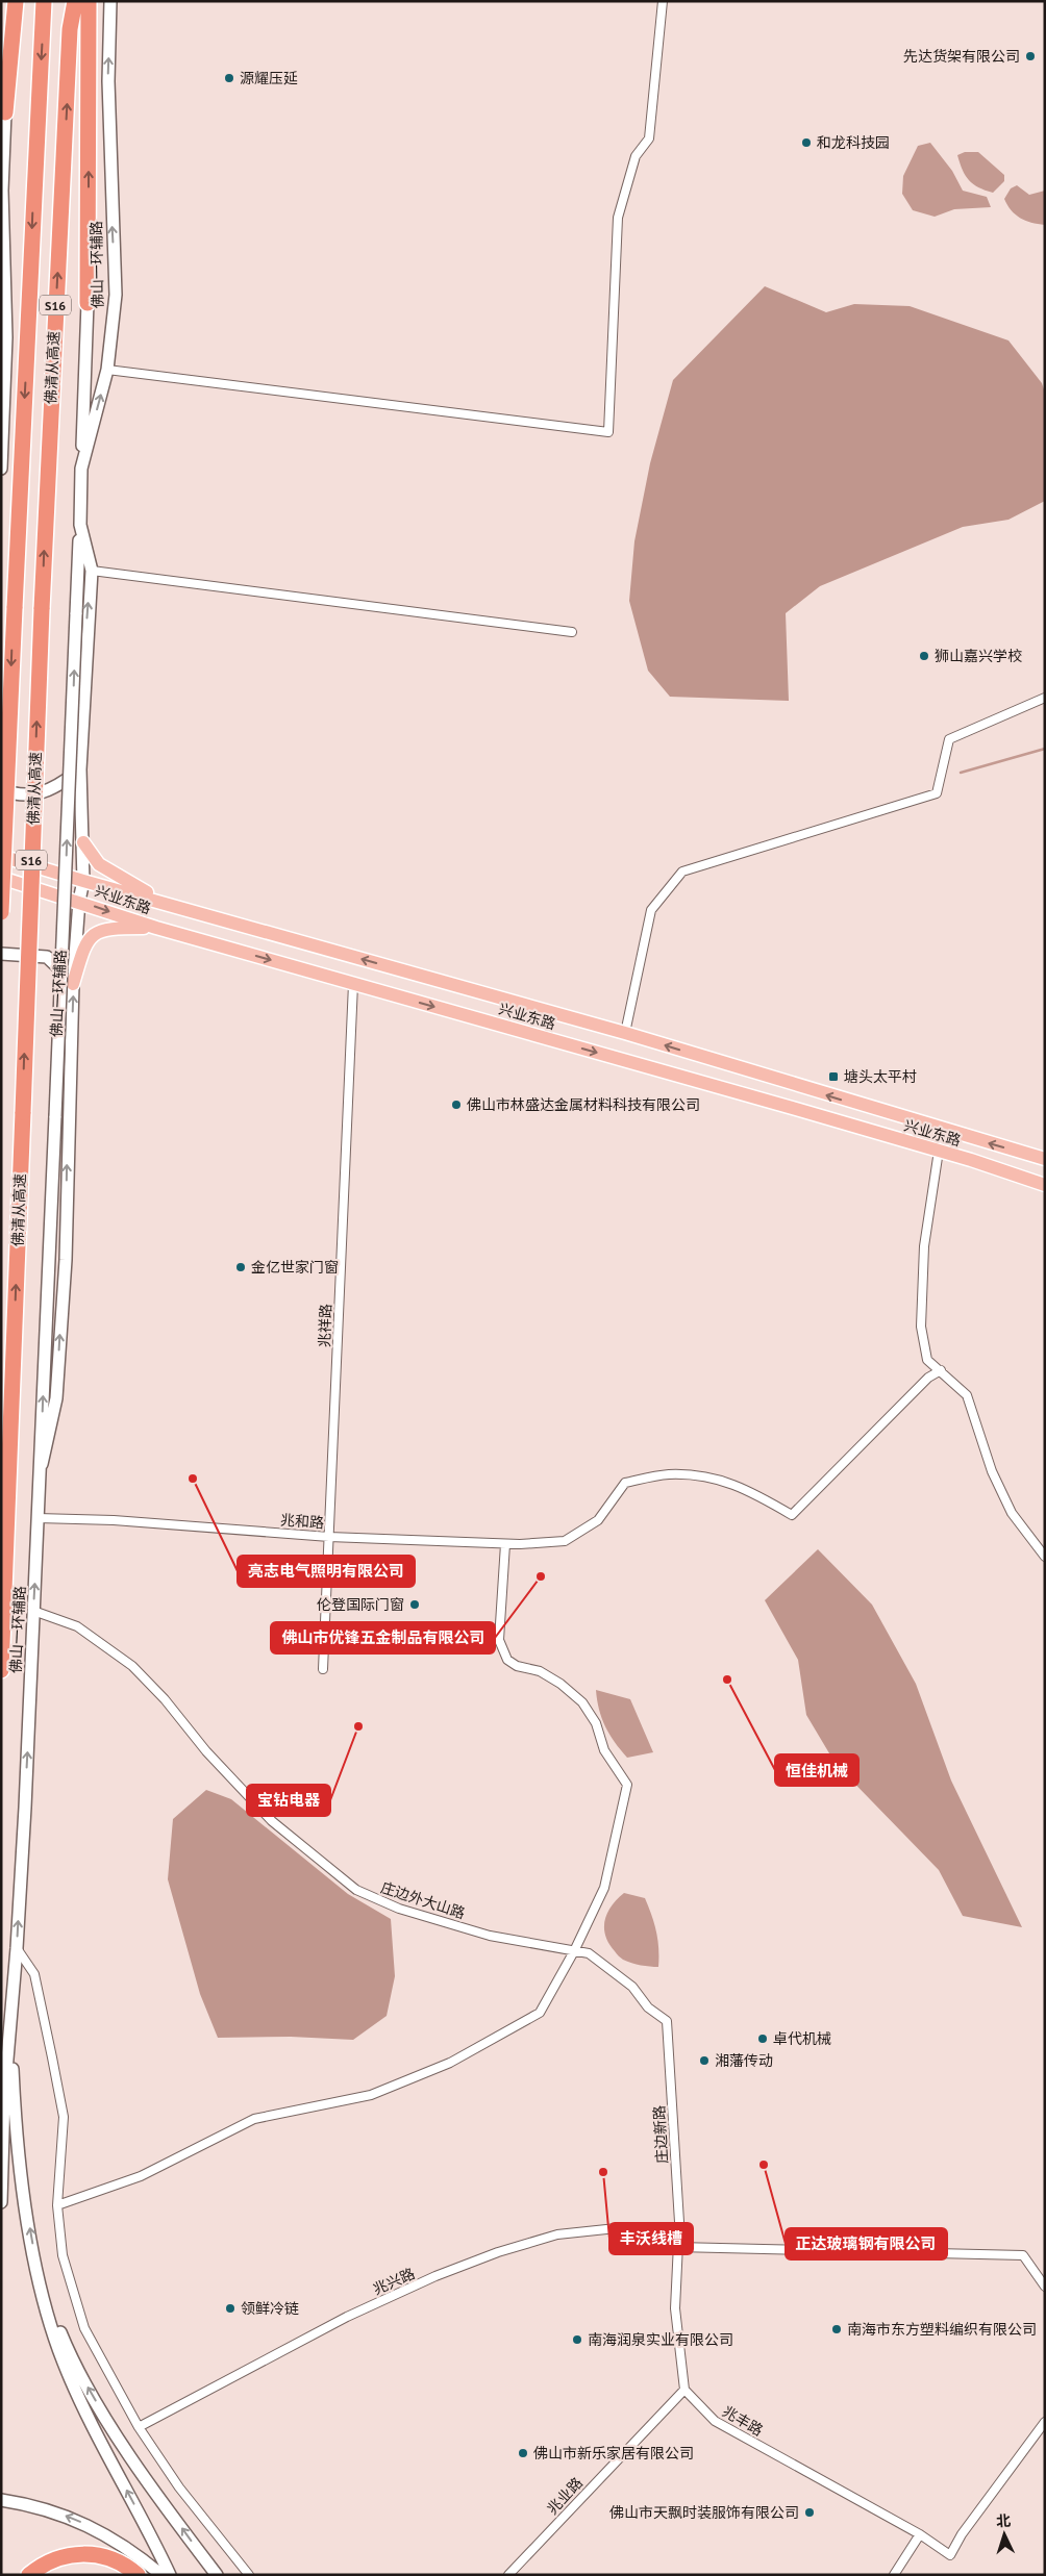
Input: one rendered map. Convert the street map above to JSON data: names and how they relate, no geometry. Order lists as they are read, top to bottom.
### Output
{
  "streets": {
    "highway": ["S16", "佛清从高速"],
    "main road": ["佛山一环辅路", "兴业东路"],
    "street": [
      "兆祥路",
      "兆和路",
      "庄边外大山路",
      "庄边新路",
      "兆兴路",
      "兆丰路",
      "兆业路"
    ]
  },
  "crossings": [
    ["佛山一环辅路", "兴业东路"],
    ["佛山一环辅路", "兆和路"],
    ["佛山一环辅路", "庄边外大山路"],
    ["兴业东路", "兆祥路"],
    ["兆祥路", "兆和路"],
    ["庄边外大山路", "庄边新路"],
    ["庄边新路", "兆兴路"],
    ["兆丰路", "兆业路"]
  ],
  "one_way": ["佛山一环辅路"],
  "places": {
    "other": [
      "先达货架有限公司",
      "源耀压延",
      "和龙科技园",
      "狮山嘉兴学校",
      "佛山市林盛达金属材料科技有限公司",
      "金亿世家门窗",
      "亮志电气照明有限公司",
      "佛山市优锋五金制品有限公司",
      "伦登国际门窗",
      "恒佳机械",
      "宝钻电器",
      "卓代机械",
      "湘藩传动",
      "正达玻璃钢有限公司",
      "丰沃线槽",
      "领鲜冷链",
      "南海市东方塑料编织有限公司",
      "南海润泉实业有限公司",
      "佛山市新乐家居有限公司",
      "佛山市天飘时装服饰有限公司"
    ],
    "transit": ["塘头太平村"]
  },
  "north": "top"
}
